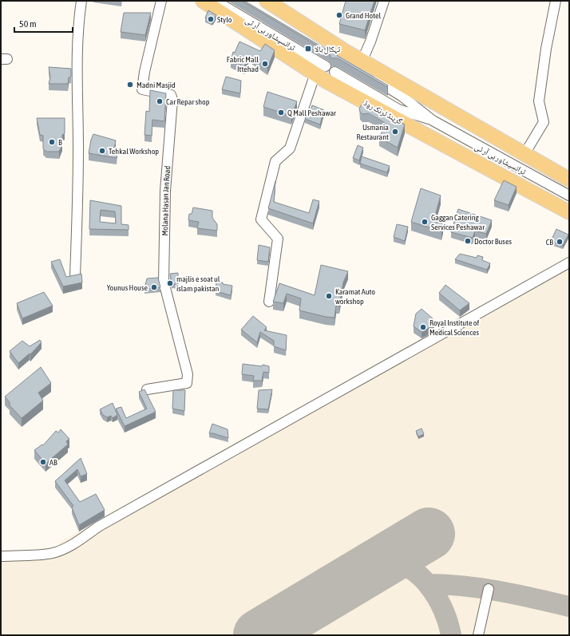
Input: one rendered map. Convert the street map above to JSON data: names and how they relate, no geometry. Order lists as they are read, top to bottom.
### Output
{
  "streets": {
    "highway": ["گرینڈ ٹرنک روڈ"],
    "street": ["ٹرانسپشاور بی آر ٹی", "Molana Hasan Jan Road"]
  },
  "crossings": [
    ["ٹرانسپشاور بی آر ٹی", "گرینڈ ٹرنک روڈ"]
  ],
  "places": {
    "other": [
      "Grand Hotel",
      "Stylo",
      "Fabric Mall Ittehad",
      "Madni Masjid",
      "Car Repar shop",
      "Q Mall Peshawar",
      "Usmania Restaurant",
      "B",
      "Tehkal Workshop",
      "Gaggan Catering Services Peshawar",
      "Doctor Buses",
      "CB",
      "majlis e soat ul islam pakistan",
      "Younus House",
      "Karamat Auto workshop",
      "Royal Institute of Medical Sciences",
      "AB"
    ],
    "transit": ["تہکال بالا"]
  },
  "scale_bar": "50 m"
}
